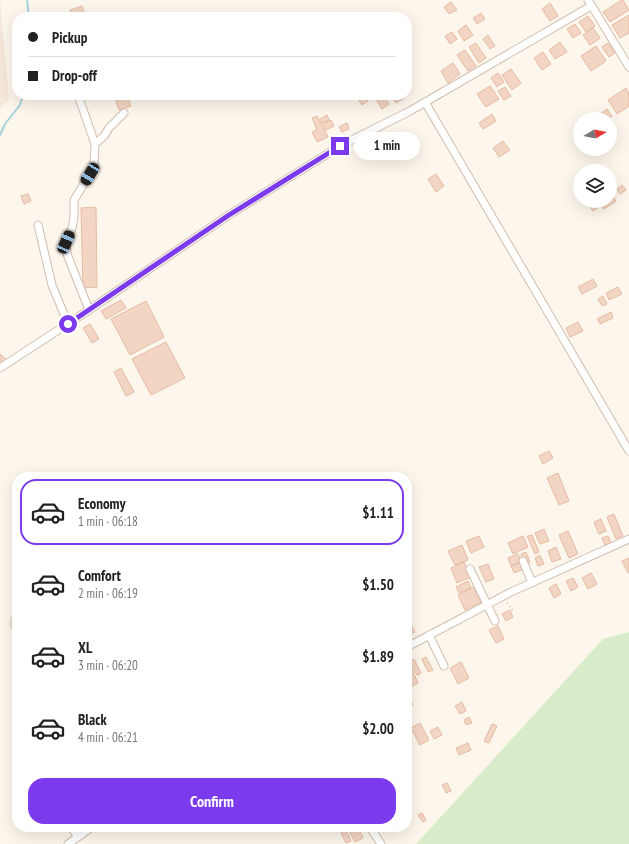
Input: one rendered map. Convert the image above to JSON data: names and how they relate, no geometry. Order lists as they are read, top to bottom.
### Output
{
  "north": "right",
  "page": {
    "banner": ["Pickup", "Drop-off"],
    "bubble": "1 min",
    "list": [
      {
        "name": "Economy",
        "note": "1 min · 06:18",
        "value": "$1.11"
      },
      {
        "name": "Comfort",
        "note": "2 min · 06:19",
        "value": "$1.50"
      },
      {
        "name": "XL",
        "note": "3 min · 06:20",
        "value": "$1.89"
      },
      {
        "name": "Black",
        "note": "4 min · 06:21",
        "value": "$2.00"
      }
    ],
    "buttons": "Confirm"
  }
}
